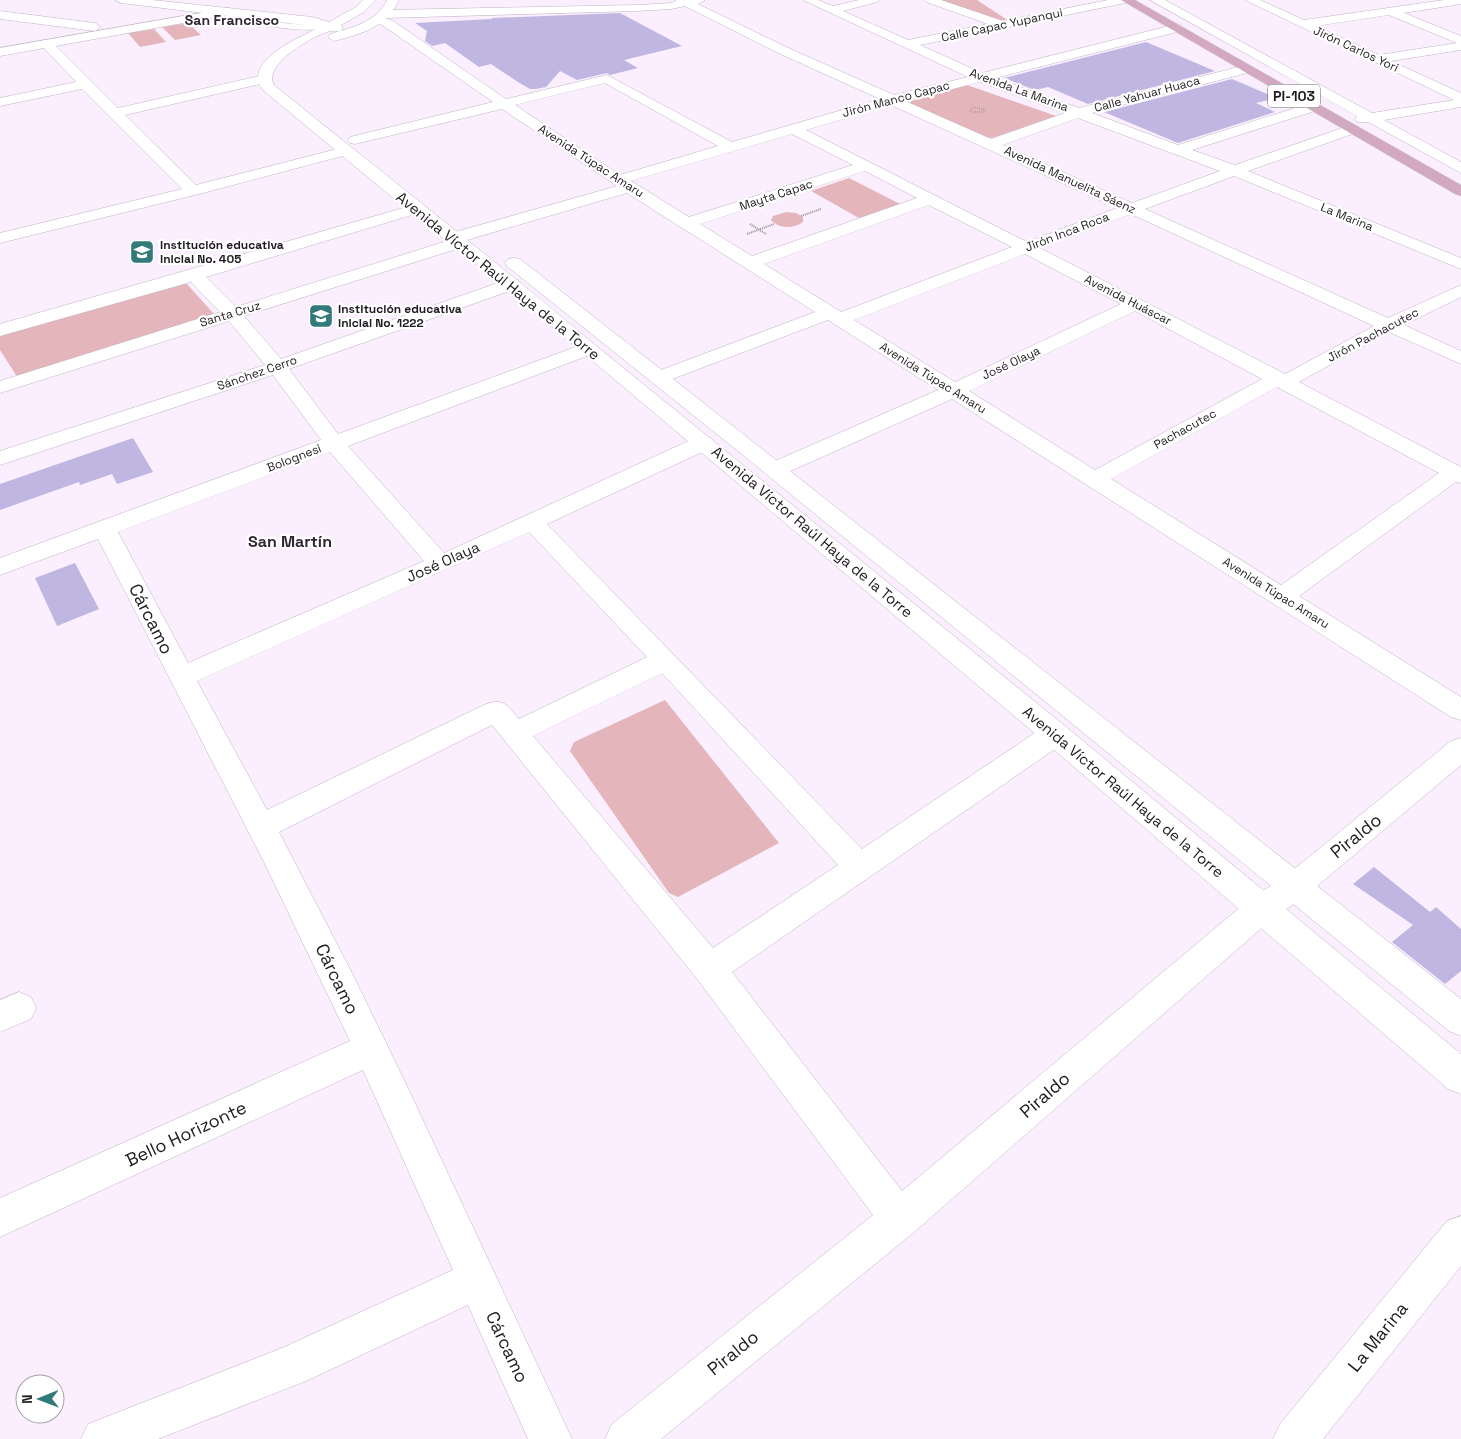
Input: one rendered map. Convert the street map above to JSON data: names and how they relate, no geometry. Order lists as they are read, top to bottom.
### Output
{
  "streets": {
    "main road": ["PI-103"],
    "street": [
      "Calle Capac Yupanqui",
      "Jirón Carlos Yori",
      "Avenida La Marina",
      "Calle Yahuar Huaca",
      "Jirón Manco Capac",
      "Avenida Túpac Amaru",
      "Avenida Manuelita Sáenz",
      "Mayta Capac",
      "La Marina",
      "Jirón Inca Roca",
      "Avenida Víctor Raúl Haya de la Torre",
      "Avenida Huáscar",
      "Santa Cruz",
      "Jirón Pachacutec",
      "José Olaya",
      "Sánchez Cerro",
      "Pachacutec",
      "Bolognesi",
      "Cárcamo",
      "Piraldo",
      "Bello Horizonte"
    ]
  },
  "crossings": [
    ["Calle Capac Yupanqui", "Avenida La Marina"],
    ["Calle Capac Yupanqui", "PI-103"],
    ["Avenida La Marina", "Calle Yahuar Huaca"],
    ["Avenida La Marina", "Jirón Manco Capac"],
    ["Avenida La Marina", "La Marina"],
    ["Avenida La Marina", "Jirón Inca Roca"],
    ["Calle Yahuar Huaca", "PI-103"],
    ["Calle Yahuar Huaca", "Avenida Manuelita Sáenz"],
    ["PI-103", "Jirón Manco Capac"],
    ["PI-103", "Jirón Inca Roca"],
    ["Jirón Manco Capac", "Avenida Túpac Amaru"],
    ["Jirón Manco Capac", "Avenida Manuelita Sáenz"],
    ["Jirón Manco Capac", "Avenida Huáscar"],
    ["Jirón Manco Capac", "Santa Cruz"],
    ["Avenida Túpac Amaru", "Mayta Capac"],
    ["Avenida Túpac Amaru", "Jirón Inca Roca"],
    ["Avenida Túpac Amaru", "Avenida Víctor Raúl Haya de la Torre"],
    ["Avenida Túpac Amaru", "Santa Cruz"],
    ["Avenida Túpac Amaru", "José Olaya"],
    ["Avenida Túpac Amaru", "Pachacutec"],
    ["Avenida Manuelita Sáenz", "Jirón Inca Roca"],
    ["Avenida Manuelita Sáenz", "Jirón Pachacutec"],
    ["Mayta Capac", "Avenida Huáscar"],
    ["La Marina", "Jirón Inca Roca"],
    ["Jirón Inca Roca", "Avenida Víctor Raúl Haya de la Torre"],
    ["Jirón Inca Roca", "Avenida Huáscar"],
    ["Avenida Víctor Raúl Haya de la Torre", "Santa Cruz"],
    ["Avenida Víctor Raúl Haya de la Torre", "José Olaya"],
    ["Avenida Víctor Raúl Haya de la Torre", "Sánchez Cerro"],
    ["Avenida Víctor Raúl Haya de la Torre", "Bolognesi"],
    ["Avenida Víctor Raúl Haya de la Torre", "Piraldo"],
    ["Avenida Huáscar", "Jirón Pachacutec"],
    ["Avenida Huáscar", "José Olaya"],
    ["Avenida Huáscar", "Pachacutec"],
    ["Jirón Pachacutec", "Pachacutec"],
    ["José Olaya", "Cárcamo"],
    ["Bolognesi", "Cárcamo"],
    ["Cárcamo", "Bello Horizonte"]
  ],
  "districts": ["San Francisco", "San Martín"],
  "places": {
    "school or university": ["Institución educativa inicial No. 405", "Institución educativa inicial No. 1222"]
  },
  "north": "left"
}
